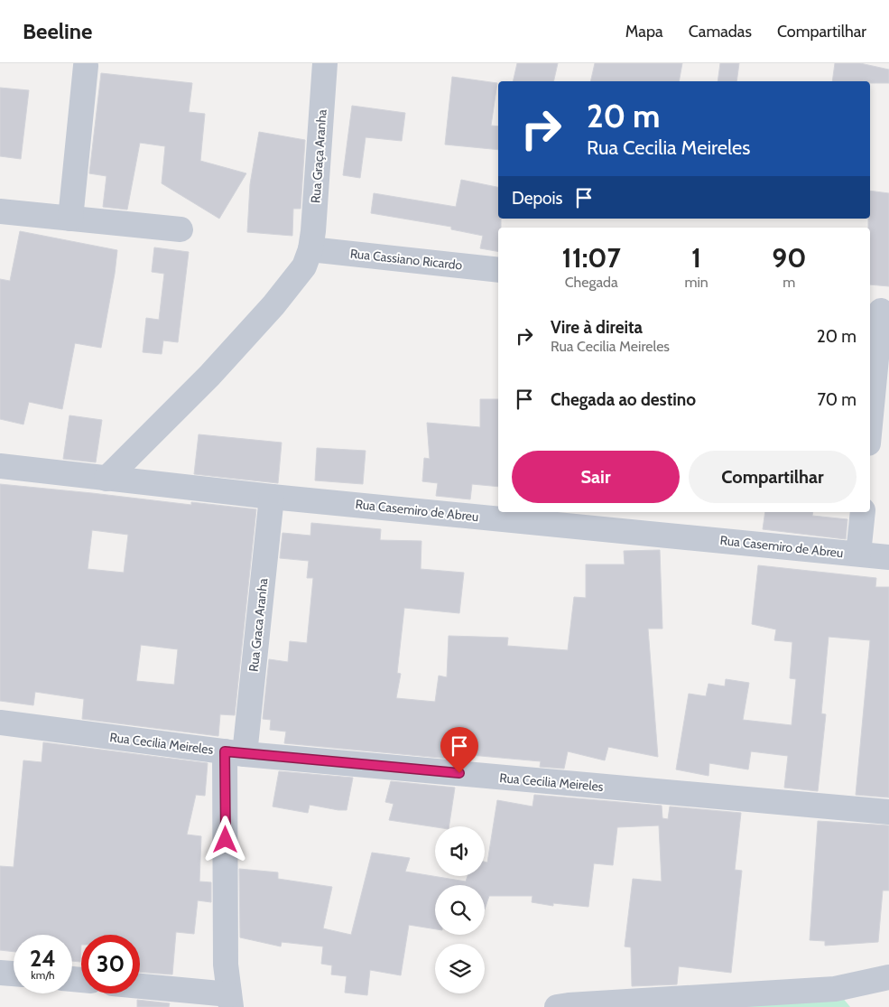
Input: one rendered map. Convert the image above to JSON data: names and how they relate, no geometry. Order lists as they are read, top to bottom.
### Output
{
  "streets": {
    "street": [
      "Rua Graça Aranha",
      "Rua Cassiano Ricardo",
      "Rua Casemiro de Abreu",
      "Rua Graca Aranha",
      "Rua Cecilia Meireles"
    ]
  },
  "crossings": [
    ["Rua Graça Aranha", "Rua Cassiano Ricardo"],
    ["Rua Graça Aranha", "Rua Casemiro de Abreu"],
    ["Rua Casemiro de Abreu", "Rua Graca Aranha"],
    ["Rua Graca Aranha", "Rua Cecilia Meireles"]
  ],
  "page": {
    "header": "Beeline",
    "nav": ["Mapa", "Camadas", "Compartilhar"],
    "turn": ["20 m", "Rua Cecilia Meireles"],
    "then": "Depois",
    "eta": [
      "11:07",
      "Chegada",
      "1",
      "min",
      "90",
      "m"
    ],
    "list": [
      {
        "name": "Vire à direita",
        "note": "Rua Cecilia Meireles",
        "value": "20 m"
      },
      {
        "name": "Chegada ao destino",
        "value": "70 m"
      }
    ],
    "buttons": ["Sair", "Compartilhar"],
    "speed": "24 km/h",
    "limit": "30"
  }
}
